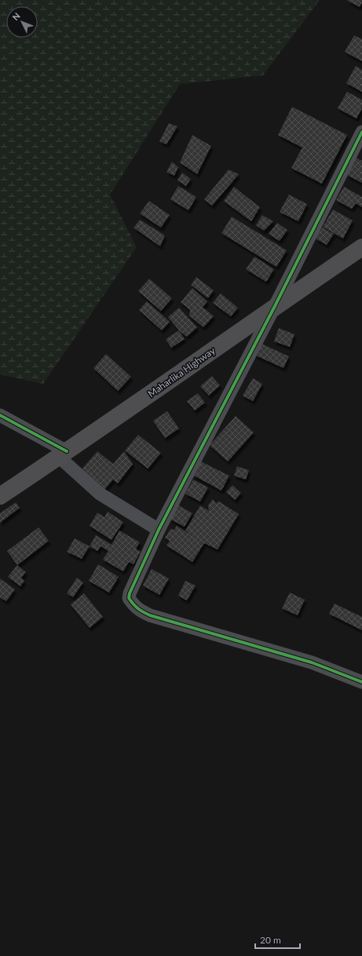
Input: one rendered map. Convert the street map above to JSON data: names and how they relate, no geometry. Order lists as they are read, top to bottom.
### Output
{
  "streets": {
    "highway": ["Maharlika Highway"]
  },
  "scale_bar": "20 m",
  "north": "top left"
}
